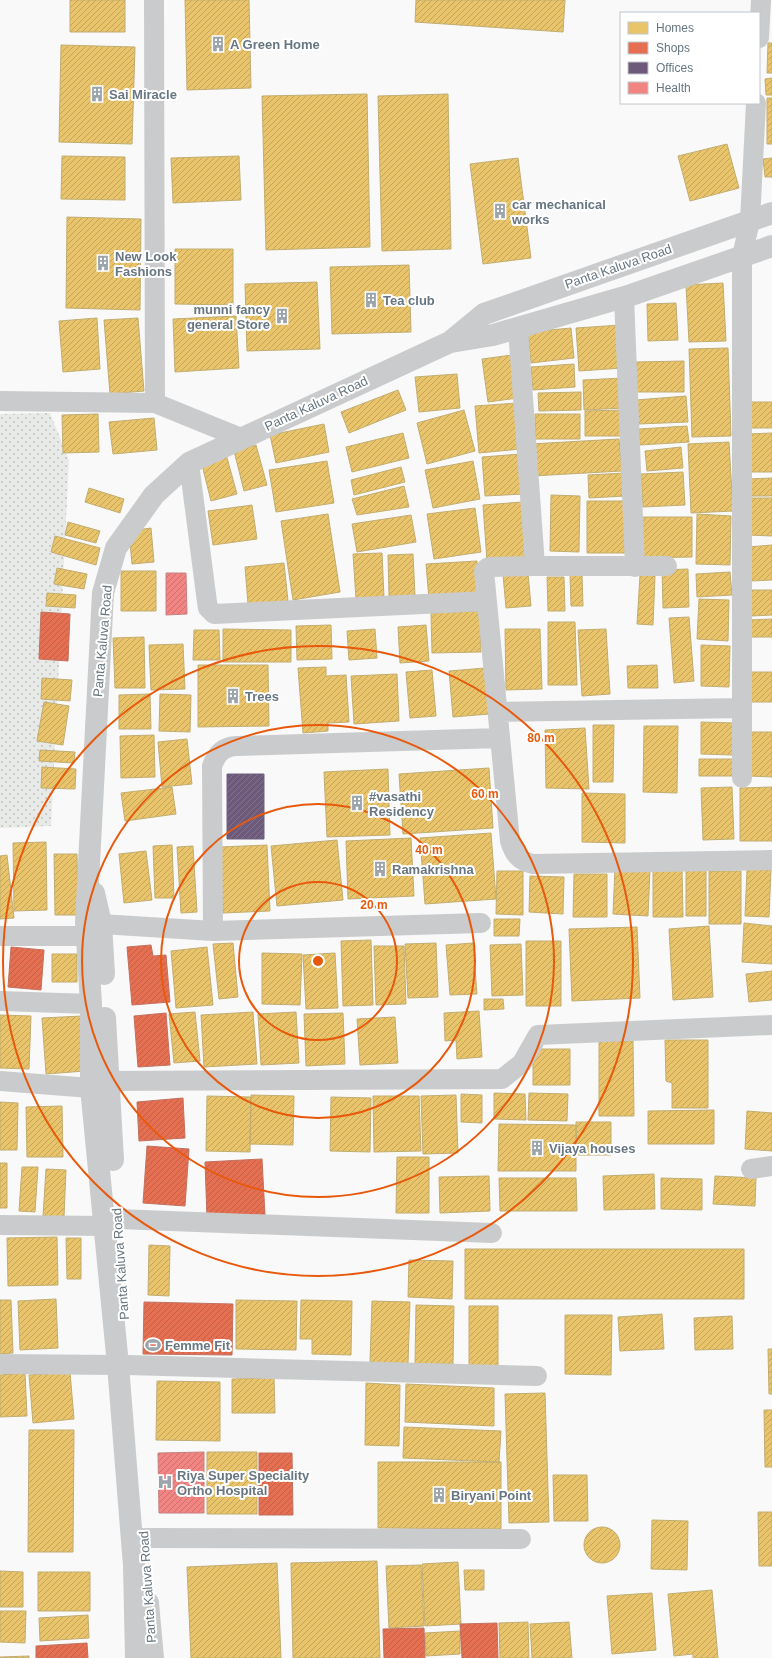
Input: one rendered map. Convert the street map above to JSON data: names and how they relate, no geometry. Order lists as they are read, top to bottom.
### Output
{
  "streets": {
    "street": ["Panta Kaluva Road"]
  },
  "places": {
    "building": [
      "A Green Home",
      "Sai Miracle",
      "car mechanical works",
      "New Look Fashions",
      "Tea club",
      "munni fancy general Store",
      "Trees",
      "#vasathi Residency",
      "Ramakrishna",
      "Vijaya houses",
      "Biryani Point"
    ],
    "sports": ["Femme Fit"],
    "hospital": ["Riya Super Speciality Ortho Hospital"]
  },
  "legend": [
    "Homes",
    "Shops",
    "Offices",
    "Health"
  ],
  "rings": [
    "80 m",
    "60 m",
    "40 m",
    "20 m"
  ]
}
